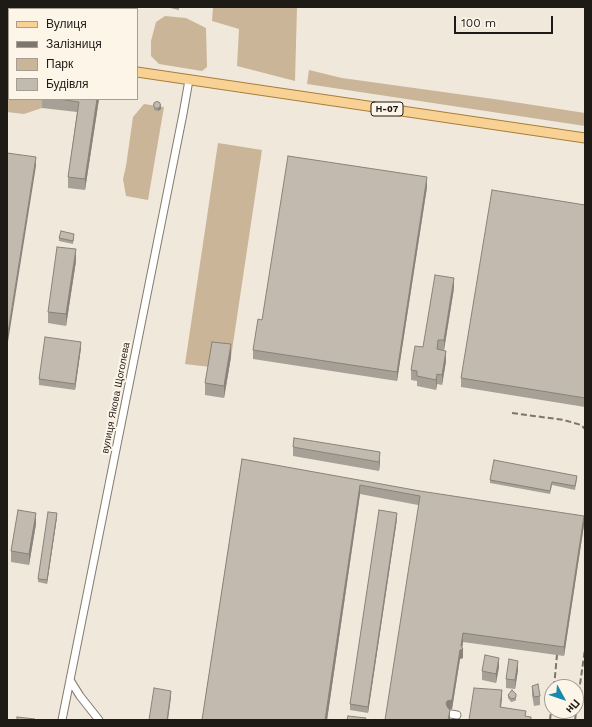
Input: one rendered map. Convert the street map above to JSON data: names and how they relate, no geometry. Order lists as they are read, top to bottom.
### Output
{
  "streets": {
    "main road": ["Н-07"],
    "street": ["вулиця Якова Щоголева"]
  },
  "crossings": [
    ["Н-07", "вулиця Якова Щоголева"]
  ],
  "legend": [
    "Вулиця",
    "Залізниця",
    "Парк",
    "Будівля"
  ],
  "scale_bar": "100 m",
  "north": "bottom right"
}
